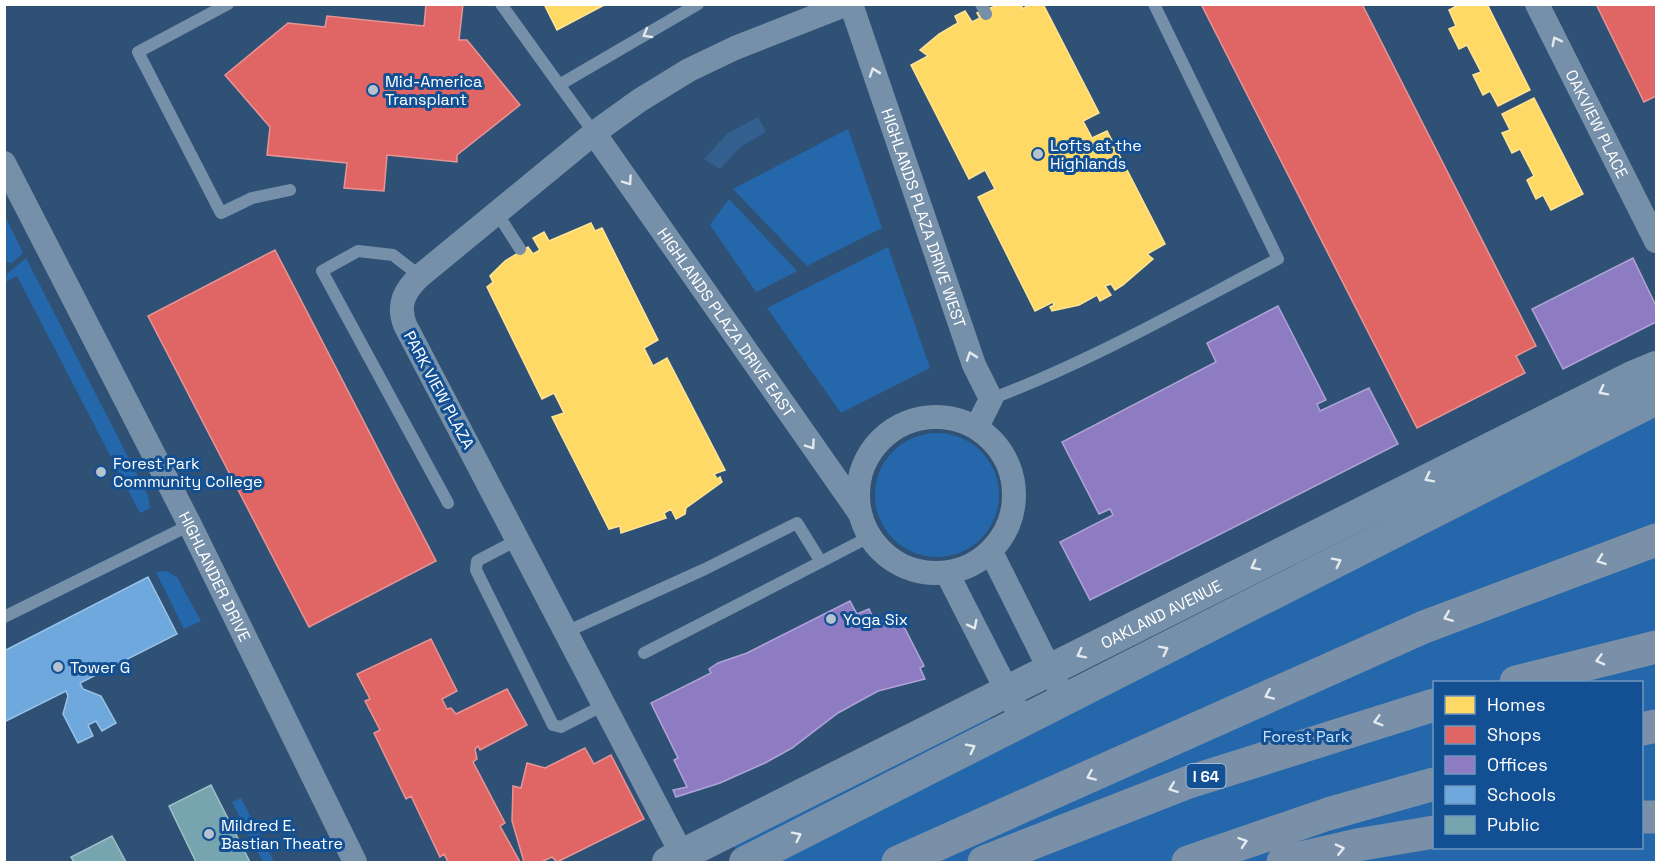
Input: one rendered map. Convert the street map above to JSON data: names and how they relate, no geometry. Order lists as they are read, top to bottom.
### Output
{
  "streets": {
    "highway": ["I 64"],
    "street": [
      "OAKVIEW PLACE",
      "HIGHLANDS PLAZA DRIVE WEST",
      "HIGHLANDS PLAZA DRIVE EAST",
      "PARK VIEW PLAZA",
      "HIGHLANDER DRIVE",
      "OAKLAND AVENUE"
    ]
  },
  "crossings": [
    ["HIGHLANDS PLAZA DRIVE WEST", "PARK VIEW PLAZA"],
    ["HIGHLANDS PLAZA DRIVE EAST", "PARK VIEW PLAZA"],
    ["PARK VIEW PLAZA", "OAKLAND AVENUE"]
  ],
  "one_way": ["OAKVIEW PLACE", "HIGHLANDS PLAZA DRIVE WEST", "HIGHLANDS PLAZA DRIVE EAST"],
  "parks": ["Forest Park"],
  "places": [
    "Mid-America Transplant",
    "Lofts at the Highlands",
    "Forest Park Community College",
    "Yoga Six",
    "Tower G",
    "Mildred E. Bastian Theatre"
  ],
  "legend": [
    "Homes",
    "Shops",
    "Offices",
    "Schools",
    "Public"
  ]
}
